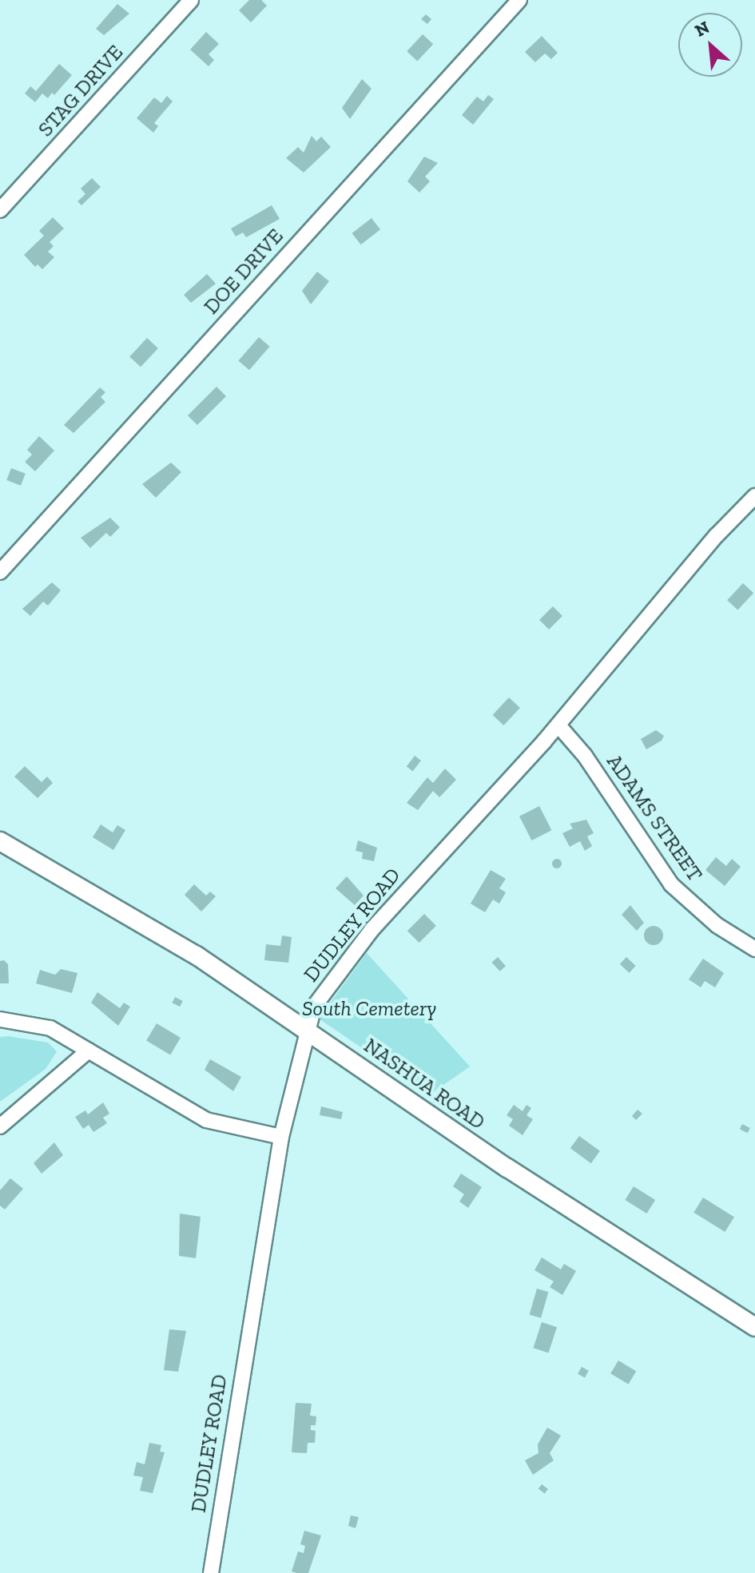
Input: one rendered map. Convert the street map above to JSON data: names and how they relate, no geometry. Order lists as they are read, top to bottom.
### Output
{
  "streets": {
    "main road": ["NASHUA ROAD"],
    "street": [
      "STAG DRIVE",
      "DOE DRIVE",
      "ADAMS STREET",
      "DUDLEY ROAD"
    ]
  },
  "crossings": [
    ["ADAMS STREET", "DUDLEY ROAD"],
    ["DUDLEY ROAD", "NASHUA ROAD"]
  ],
  "parks": ["South Cemetery"],
  "north": "top left"
}
